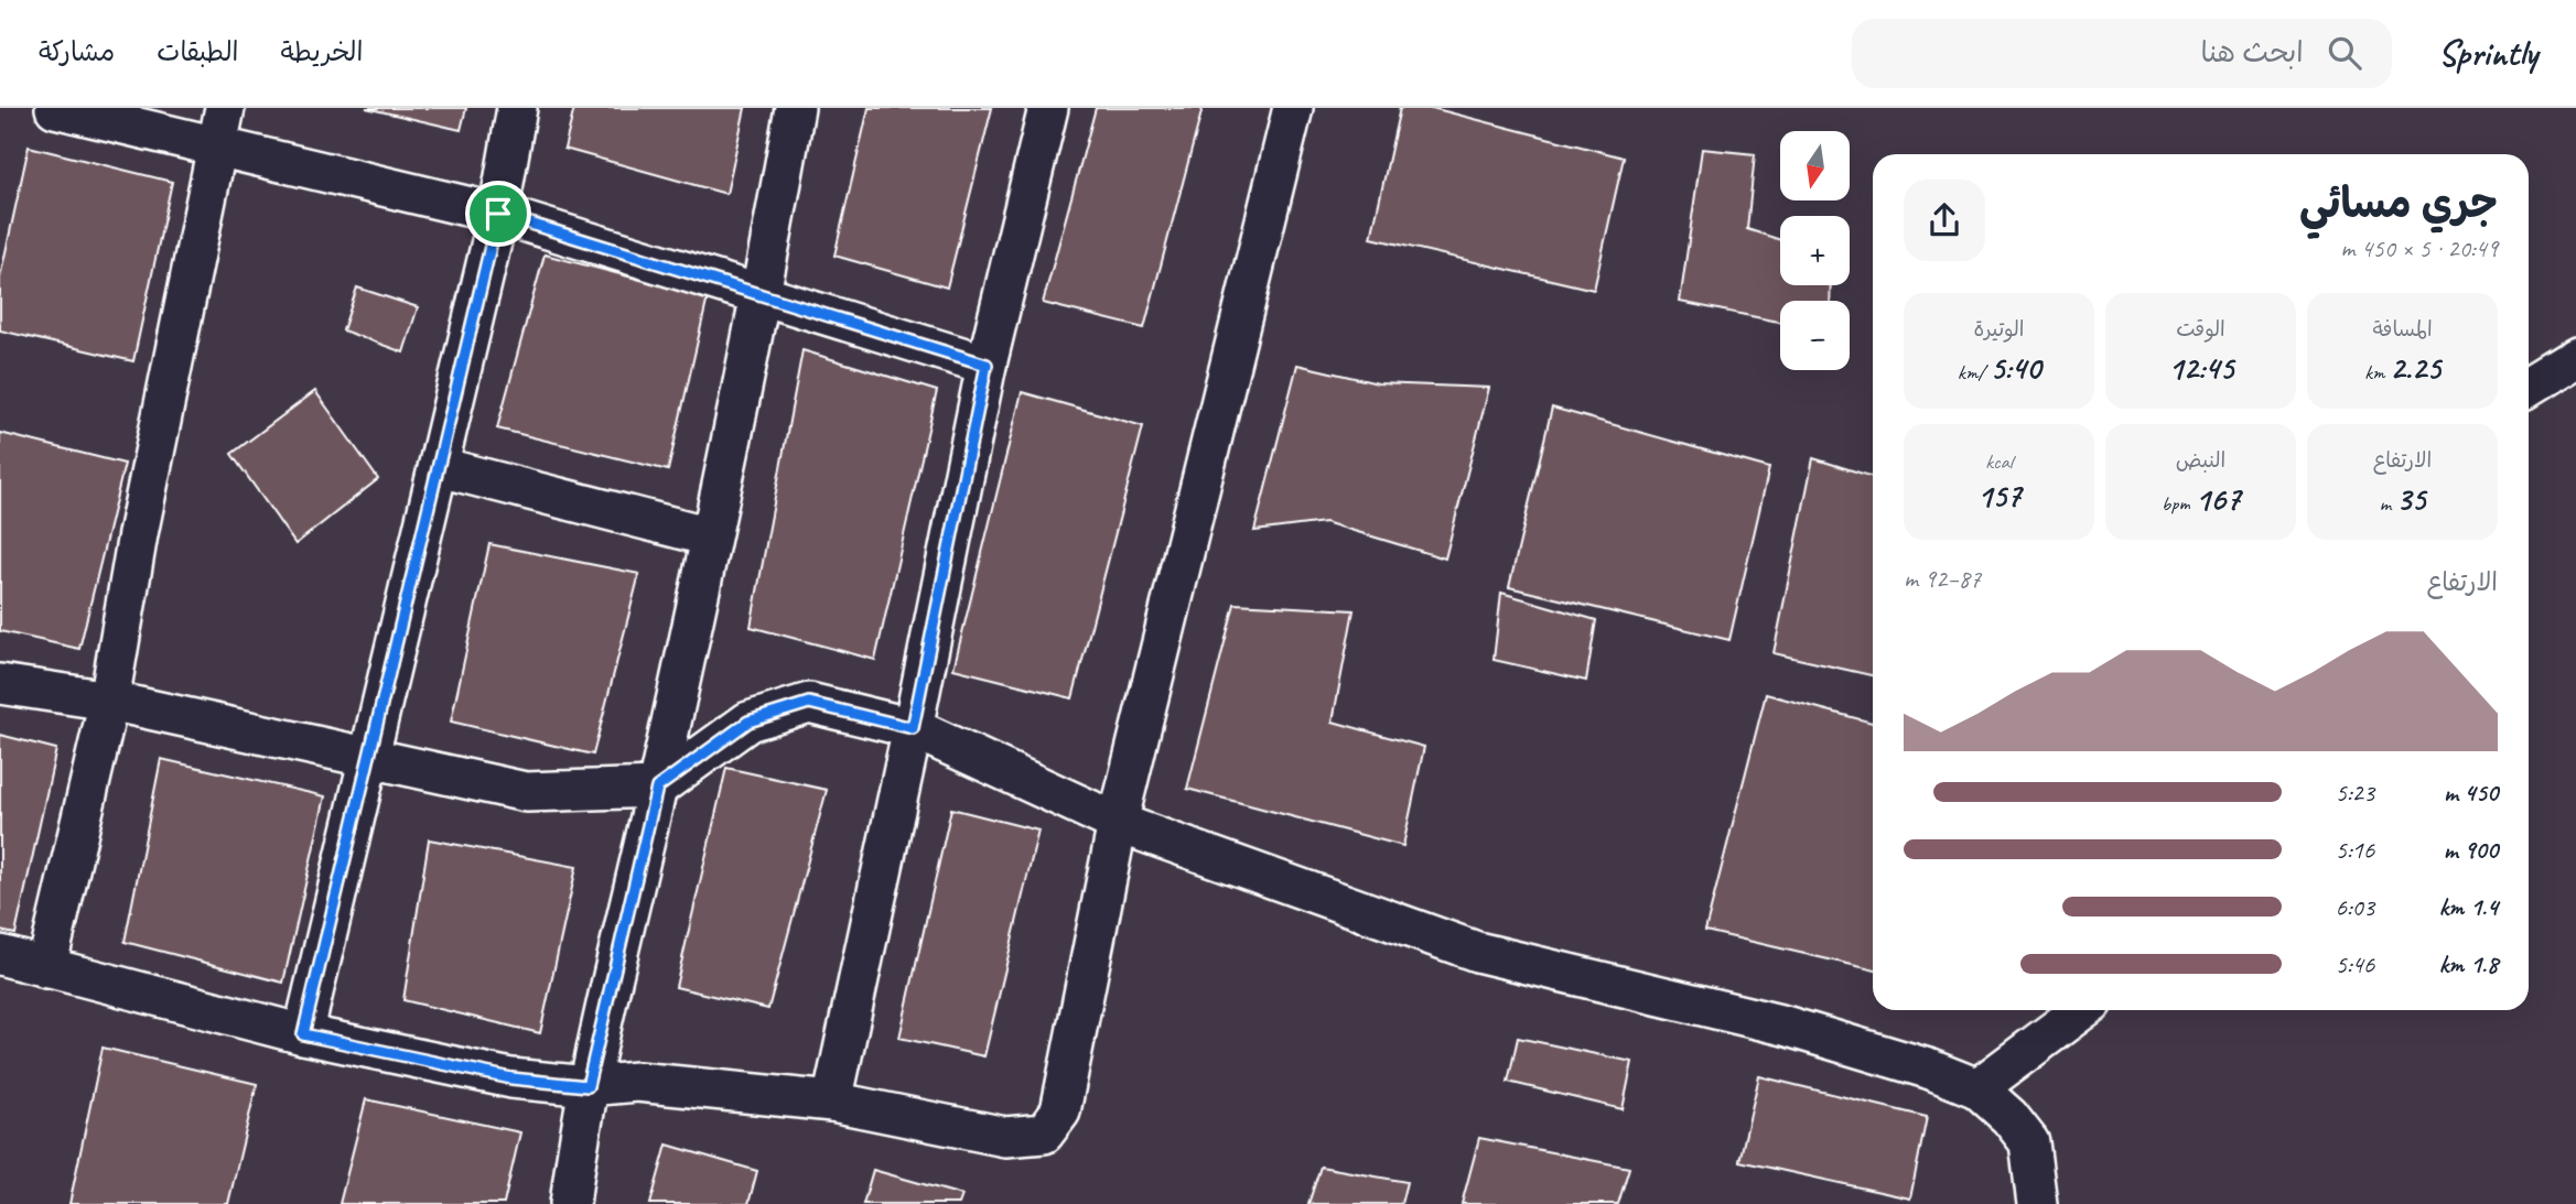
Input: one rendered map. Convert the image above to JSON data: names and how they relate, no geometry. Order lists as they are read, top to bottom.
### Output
{
  "north": "bottom",
  "page": {
    "header": "Sprintly",
    "search": "ابحث هنا",
    "nav": ["الخريطة", "الطبقات", "مشاركة"],
    "map_buttons": ["+", "−"],
    "heading": ["جري مسائي", "20:49 · 5 × 450 m"],
    "stats": [
      ["المسافة", "2.25 km"],
      ["الوقت", "12:45"],
      ["الوتيرة", "5:40 /km"],
      ["الارتفاع", "35 m"],
      ["النبض", "167 bpm"],
      ["kcal", "157"]
    ],
    "chart": ["الارتفاع", "87–92 m"],
    "list": [
      {
        "name": "450 m",
        "note": "5:23"
      },
      {
        "name": "900 m",
        "note": "5:16"
      },
      {
        "name": "1.4 km",
        "note": "6:03"
      },
      {
        "name": "1.8 km",
        "note": "5:46"
      }
    ]
  }
}
